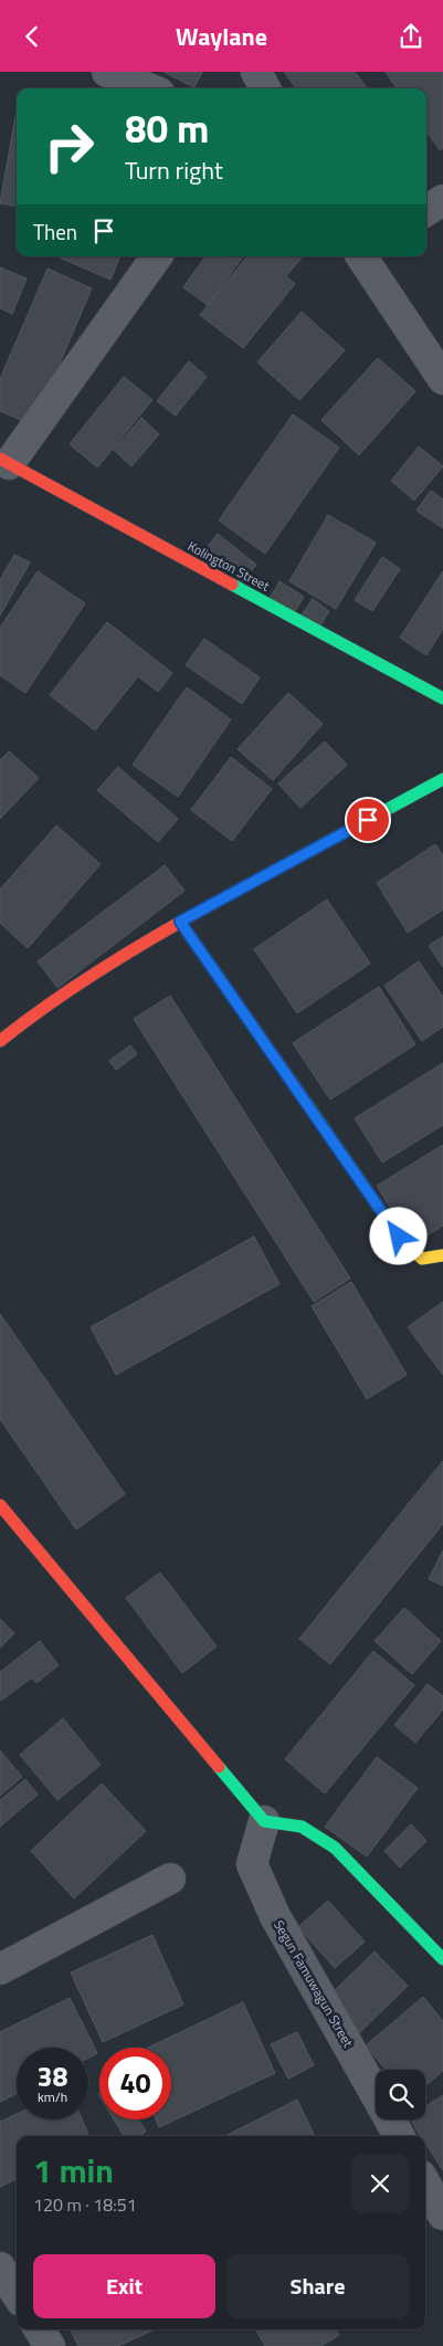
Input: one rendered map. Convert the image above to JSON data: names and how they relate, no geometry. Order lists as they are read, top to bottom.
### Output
{
  "streets": {
    "street": ["Kolington Street", "Segun Famuwagun Street"]
  },
  "page": {
    "header": "Waylane",
    "turn": ["80 m", "Turn right"],
    "then": "Then",
    "speed": "38 km/h",
    "limit": "40",
    "heading": ["1 min", "120 m · 18:51"],
    "buttons": ["Exit", "Share"]
  }
}
